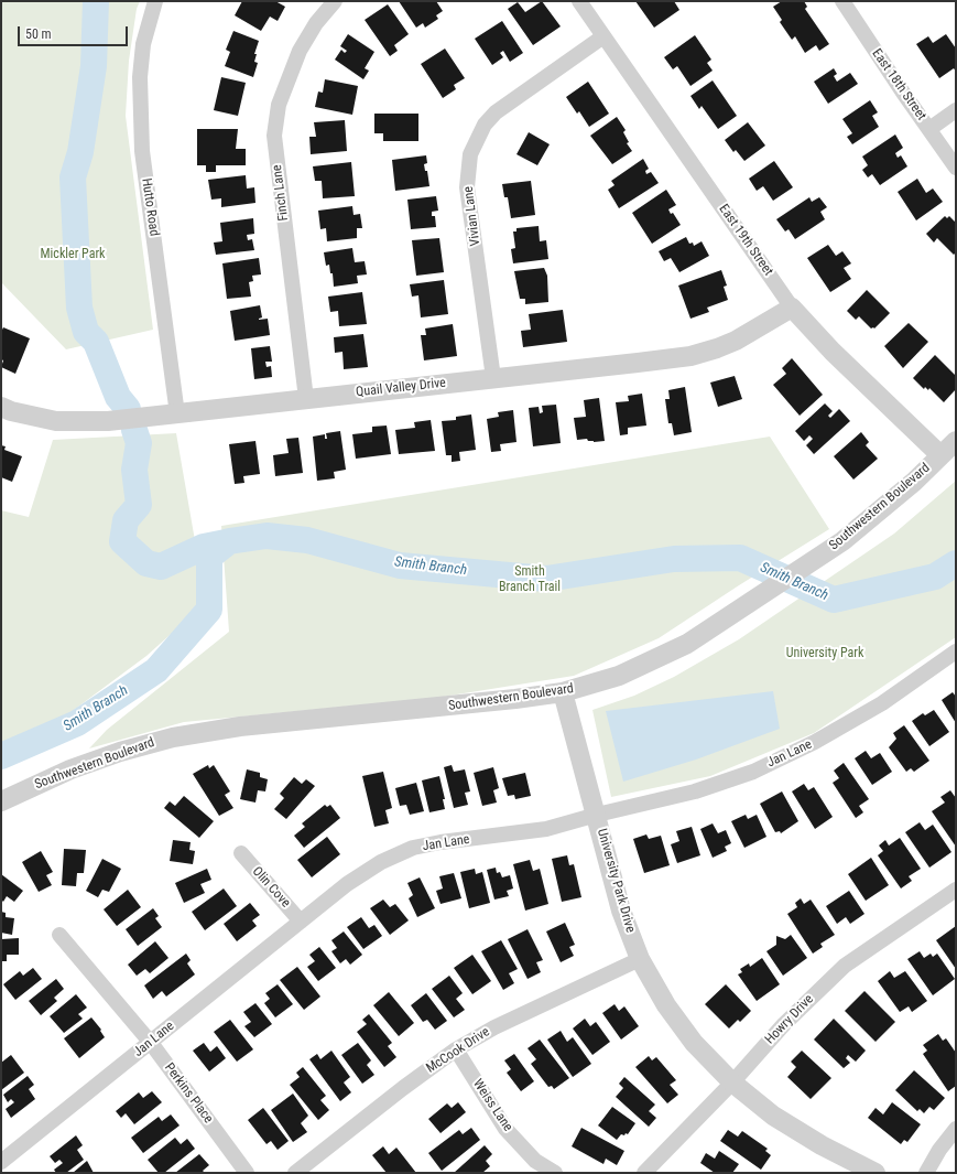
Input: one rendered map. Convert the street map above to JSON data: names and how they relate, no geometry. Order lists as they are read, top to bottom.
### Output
{
  "streets": {
    "street": [
      "East 18th Street",
      "Finch Lane",
      "Hutto Road",
      "Vivian Lane",
      "East 19th Street",
      "Quail Valley Drive",
      "Southwestern Boulevard",
      "Jan Lane",
      "University Park Drive",
      "Olin Cove",
      "Howry Drive",
      "McCook Drive",
      "Perkins Place",
      "Weiss Lane"
    ]
  },
  "crossings": [
    ["Finch Lane", "Quail Valley Drive"],
    ["Hutto Road", "Quail Valley Drive"],
    ["Vivian Lane", "East 19th Street"],
    ["Vivian Lane", "Quail Valley Drive"],
    ["East 19th Street", "Quail Valley Drive"],
    ["East 19th Street", "Southwestern Boulevard"],
    ["Southwestern Boulevard", "University Park Drive"],
    ["Jan Lane", "University Park Drive"],
    ["Jan Lane", "Olin Cove"],
    ["Jan Lane", "Perkins Place"],
    ["University Park Drive", "Howry Drive"],
    ["University Park Drive", "McCook Drive"],
    ["McCook Drive", "Weiss Lane"]
  ],
  "water": ["Smith Branch"],
  "parks": ["Mickler Park", "Smith Branch Trail", "University Park"],
  "scale_bar": "50 m"
}
